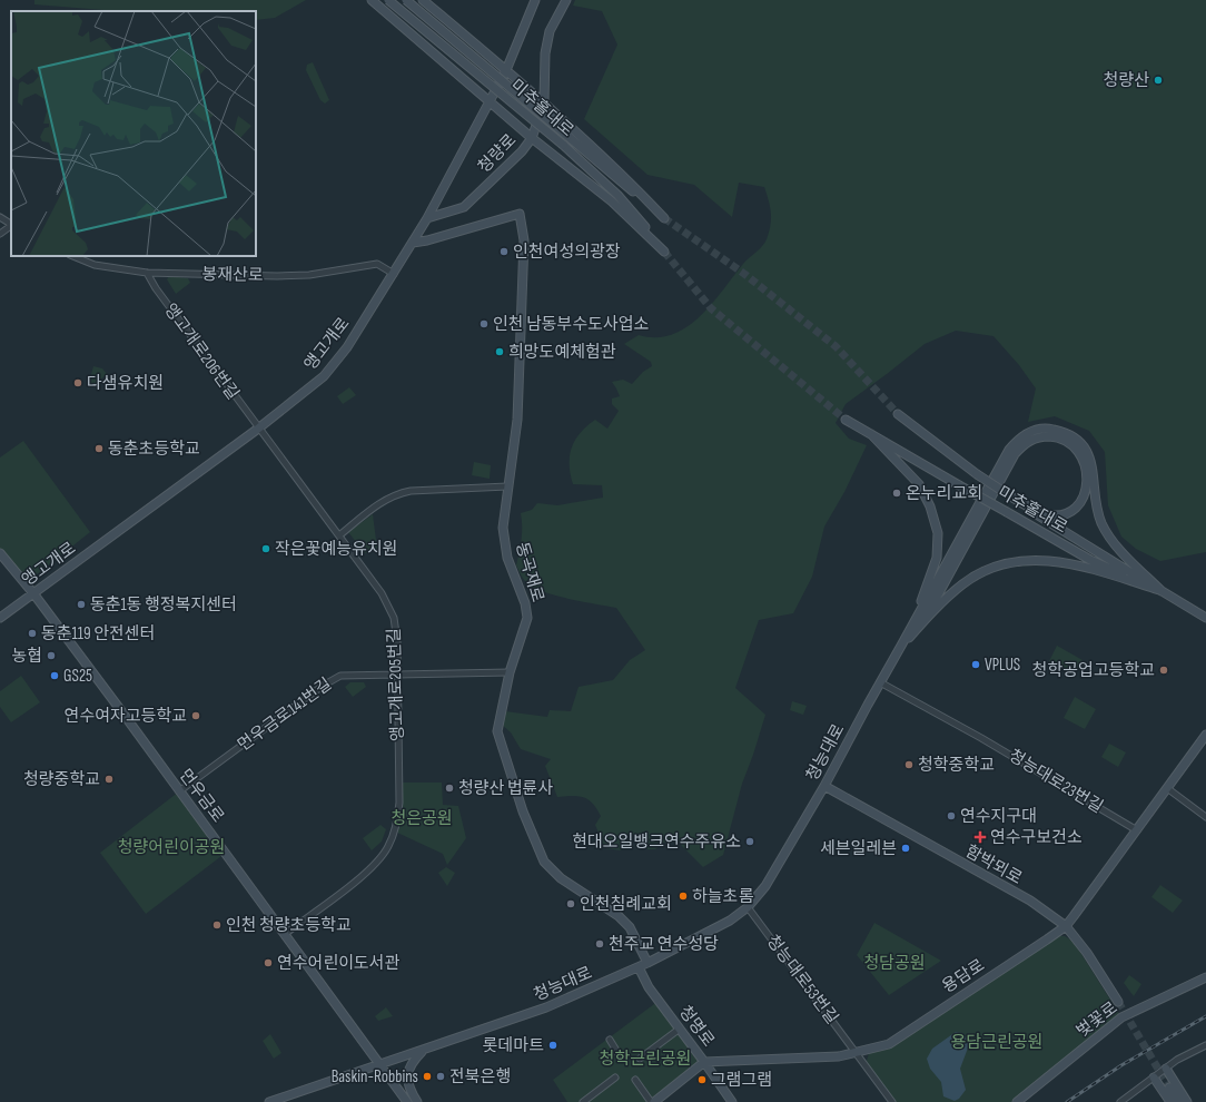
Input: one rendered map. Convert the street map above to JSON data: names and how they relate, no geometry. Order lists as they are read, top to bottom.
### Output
{
  "streets": {
    "main road": [
      "미추홀대로",
      "청량로",
      "앵고개로",
      "동곡재로",
      "청능대로",
      "먼우금로",
      "함박뫼로",
      "용담로",
      "벚꽃로",
      "청명로"
    ],
    "street": [
      "봉재산로",
      "앵고개로206번길",
      "앵고개로205번길",
      "먼우금로141번길",
      "청능대로23번길",
      "청능대로53번길"
    ]
  },
  "crossings": [
    ["미추홀대로", "청량로"],
    ["청량로", "앵고개로"],
    ["봉재산로", "앵고개로"],
    ["봉재산로", "앵고개로206번길"],
    ["앵고개로", "앵고개로206번길"],
    ["앵고개로", "동곡재로"],
    ["앵고개로", "앵고개로205번길"],
    ["앵고개로", "먼우금로"],
    ["앵고개로206번길", "앵고개로205번길"],
    ["동곡재로", "먼우금로141번길"],
    ["동곡재로", "청능대로"],
    ["앵고개로205번길", "먼우금로141번길"],
    ["앵고개로205번길", "먼우금로"],
    ["먼우금로141번길", "먼우금로"],
    ["청능대로", "청능대로23번길"],
    ["청능대로", "먼우금로"],
    ["청능대로", "함박뫼로"],
    ["청능대로", "청능대로53번길"],
    ["청능대로", "청명로"],
    ["청능대로23번길", "용담로"],
    ["함박뫼로", "용담로"],
    ["용담로", "청능대로53번길"],
    ["용담로", "청명로"]
  ],
  "parks": [
    "청은공원",
    "청량어린이공원",
    "청담공원",
    "용담근린공원",
    "청학근린공원"
  ],
  "places": {
    "other": [
      "청량산",
      "인천여성의광장",
      "인천 남동부수도사업소",
      "희망도예체험관",
      "다샘유치원",
      "동춘초등학교",
      "온누리교회",
      "작은꽃예능유치원",
      "동춘1동 행정복지센터",
      "동춘119 안전센터",
      "농협",
      "VPLUS",
      "청학공업고등학교",
      "GS25",
      "연수여자고등학교",
      "청학중학교",
      "청량중학교",
      "청량산 법륜사",
      "연수지구대",
      "현대오일뱅크연수주유소",
      "세븐일레븐",
      "하늘초롬",
      "인천침례교회",
      "인천 청량초등학교",
      "천주교 연수성당",
      "연수어린이도서관",
      "롯데마트",
      "Baskin-Robbins",
      "전북은행",
      "그램그램"
    ],
    "health": ["연수구보건소"]
  }
}
